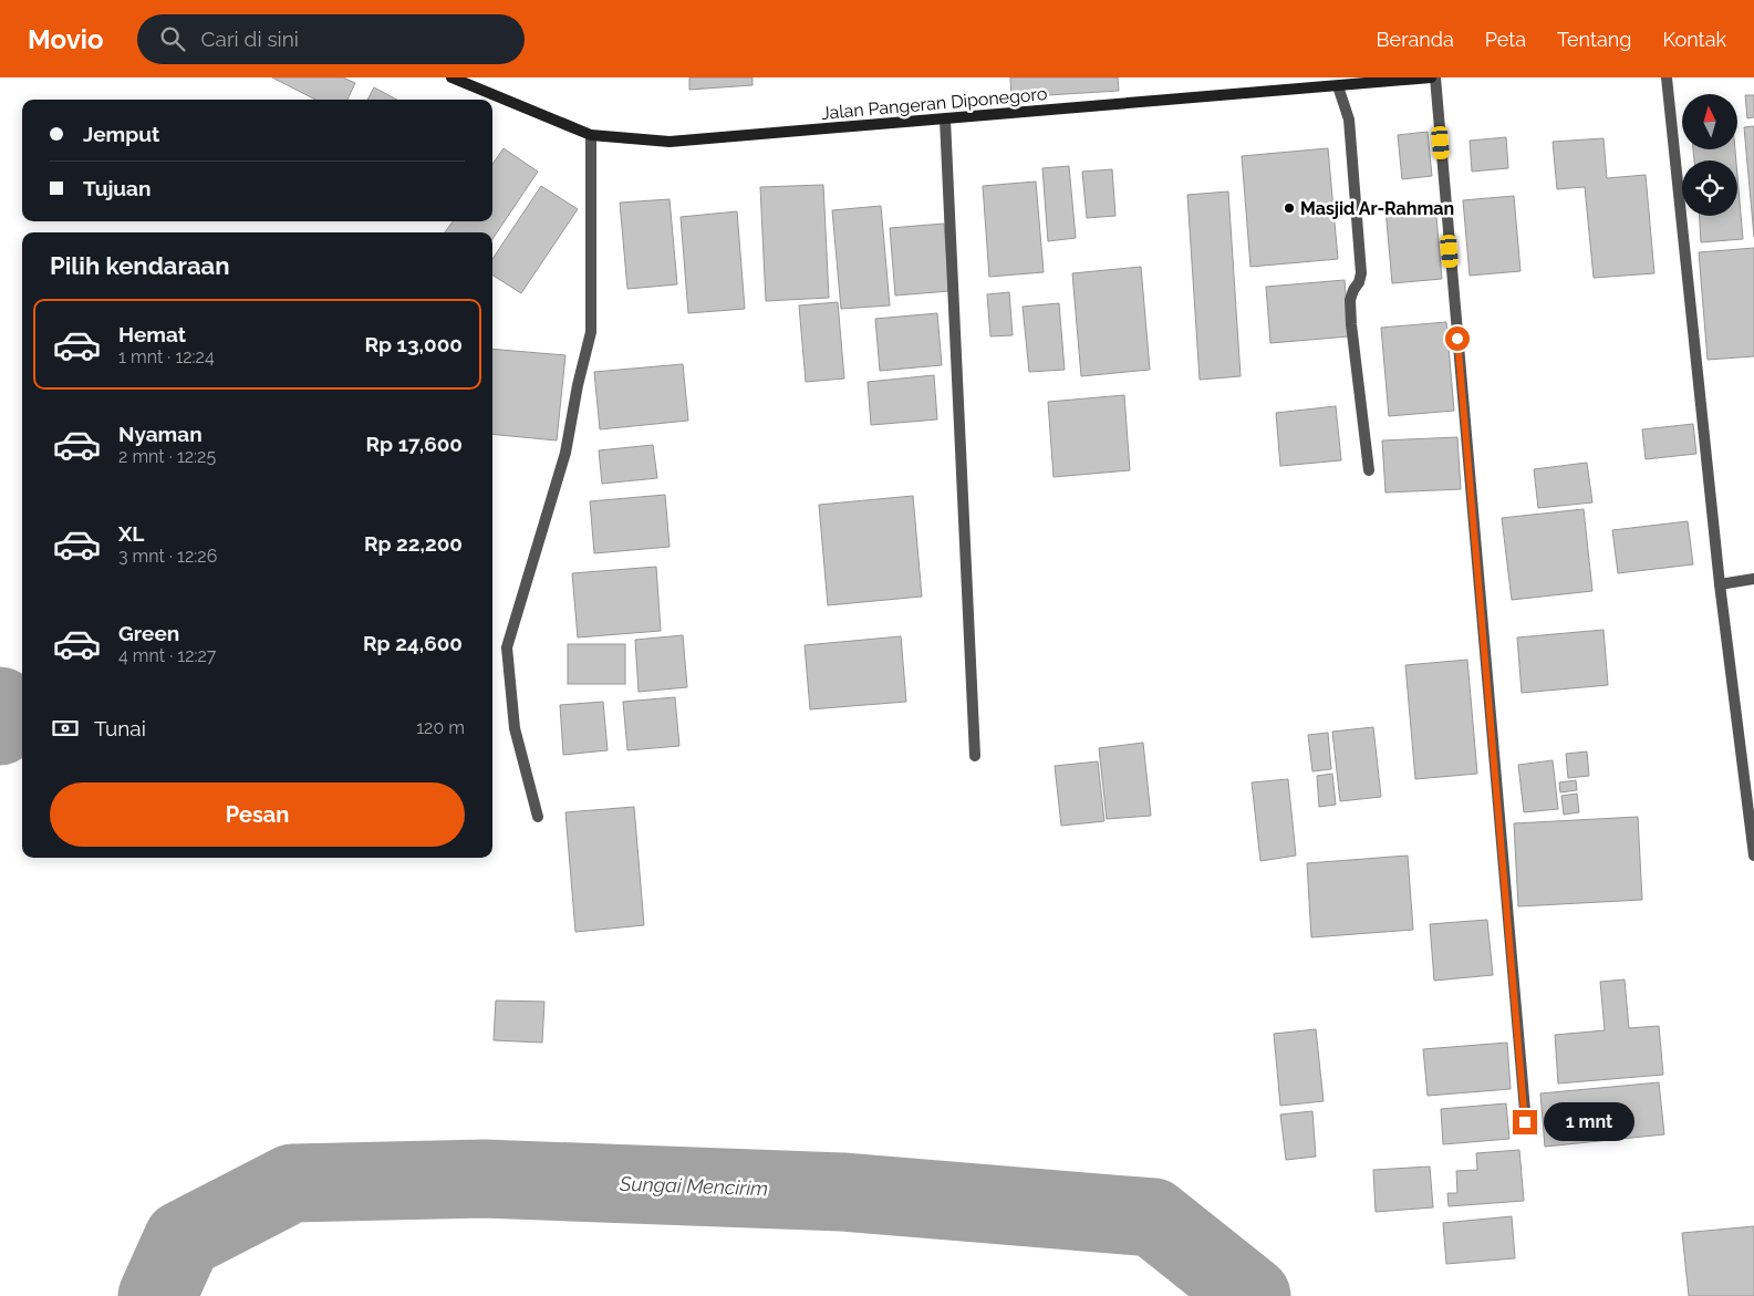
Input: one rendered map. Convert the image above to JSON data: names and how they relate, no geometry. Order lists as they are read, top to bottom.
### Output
{
  "streets": {
    "street": ["Jalan Pangeran Diponegoro"]
  },
  "water": ["Sungai Mencirim"],
  "places": ["Masjid Ar-Rahman"],
  "north": "top",
  "page": {
    "header": "Movio",
    "search": "Cari di sini",
    "nav": [
      "Beranda",
      "Peta",
      "Tentang",
      "Kontak"
    ],
    "banner": ["Jemput", "Tujuan"],
    "heading": "Pilih kendaraan",
    "list": [
      {
        "name": "Hemat",
        "note": "1 mnt · 12:24",
        "value": "Rp 13,000"
      },
      {
        "name": "Nyaman",
        "note": "2 mnt · 12:25",
        "value": "Rp 17,600"
      },
      {
        "name": "XL",
        "note": "3 mnt · 12:26",
        "value": "Rp 22,200"
      },
      {
        "name": "Green",
        "note": "4 mnt · 12:27",
        "value": "Rp 24,600"
      }
    ],
    "pay": ["Tunai", "120 m"],
    "buttons": "Pesan",
    "bubble": "1 mnt"
  }
}
